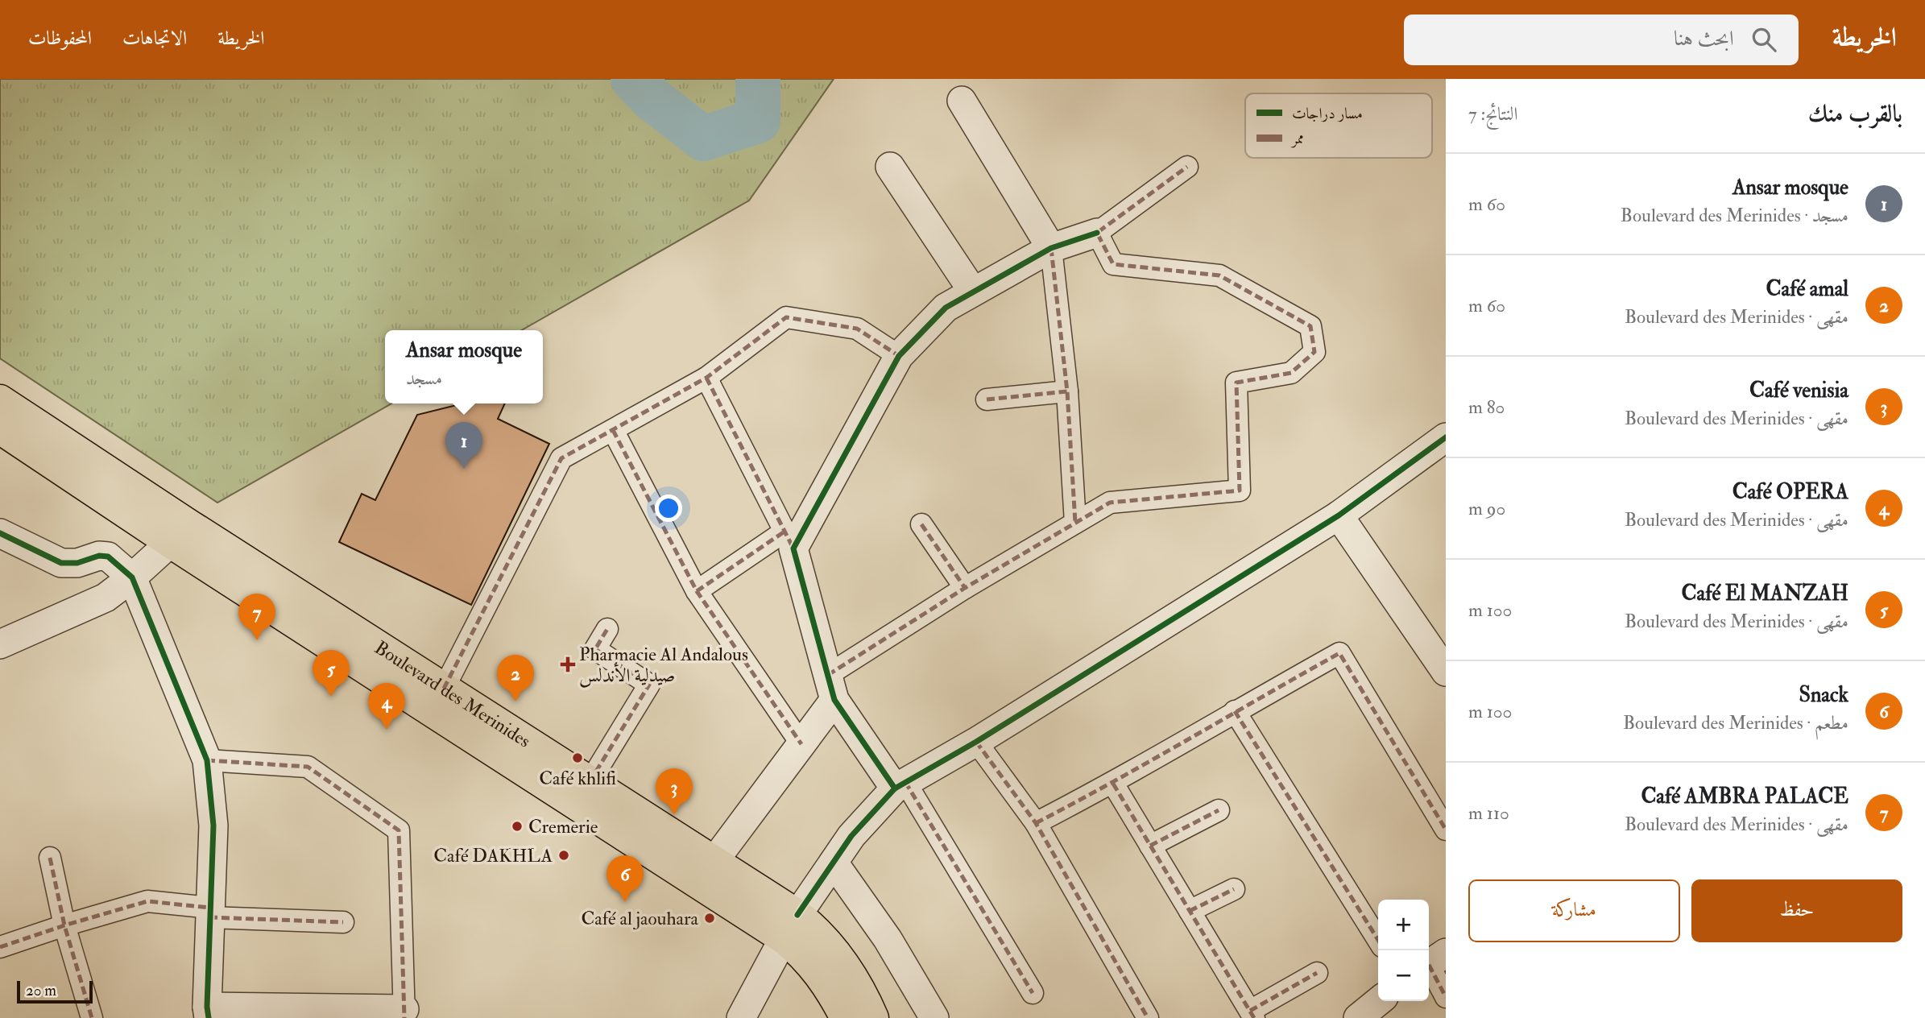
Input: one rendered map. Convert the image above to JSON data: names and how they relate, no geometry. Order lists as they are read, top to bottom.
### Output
{
  "streets": {
    "main road": ["Boulevard des Merinides"]
  },
  "places": {
    "health": ["Pharmacie Al Andalous صيدلية الأندلس"],
    "other": [
      "Café khlifi",
      "Cremerie",
      "Café DAKHLA",
      "Café al jaouhara"
    ]
  },
  "legend": ["مسار دراجات", "ممر"],
  "scale_bar": "20 m",
  "page": {
    "header": "الخريطة",
    "search": "ابحث هنا",
    "nav": ["الخريطة", "الاتجاهات", "المحفوظات"],
    "heading": ["بالقرب منك", "النتائج: 7"],
    "list": [
      {
        "mark": "1",
        "name": "Ansar mosque",
        "note": "مسجد · Boulevard des Merinides",
        "value": "60 m"
      },
      {
        "mark": "2",
        "name": "Café amal",
        "note": "مقهى · Boulevard des Merinides",
        "value": "60 m"
      },
      {
        "mark": "3",
        "name": "Café venisia",
        "note": "مقهى · Boulevard des Merinides",
        "value": "80 m"
      },
      {
        "mark": "4",
        "name": "Café OPERA",
        "note": "مقهى · Boulevard des Merinides",
        "value": "90 m"
      },
      {
        "mark": "5",
        "name": "Café El MANZAH",
        "note": "مقهى · Boulevard des Merinides",
        "value": "100 m"
      },
      {
        "mark": "6",
        "name": "Snack",
        "note": "مطعم · Boulevard des Merinides",
        "value": "100 m"
      },
      {
        "mark": "7",
        "name": "Café AMBRA PALACE",
        "note": "مقهى · Boulevard des Merinides",
        "value": "110 m"
      }
    ],
    "popup": ["Ansar mosque", "مسجد"],
    "pins": [
      "1",
      "7",
      "5",
      "2",
      "4",
      "3",
      "6"
    ],
    "buttons": ["حفظ", "مشاركة"],
    "map_buttons": ["+", "−"],
    "scale": "20 m"
  }
}
